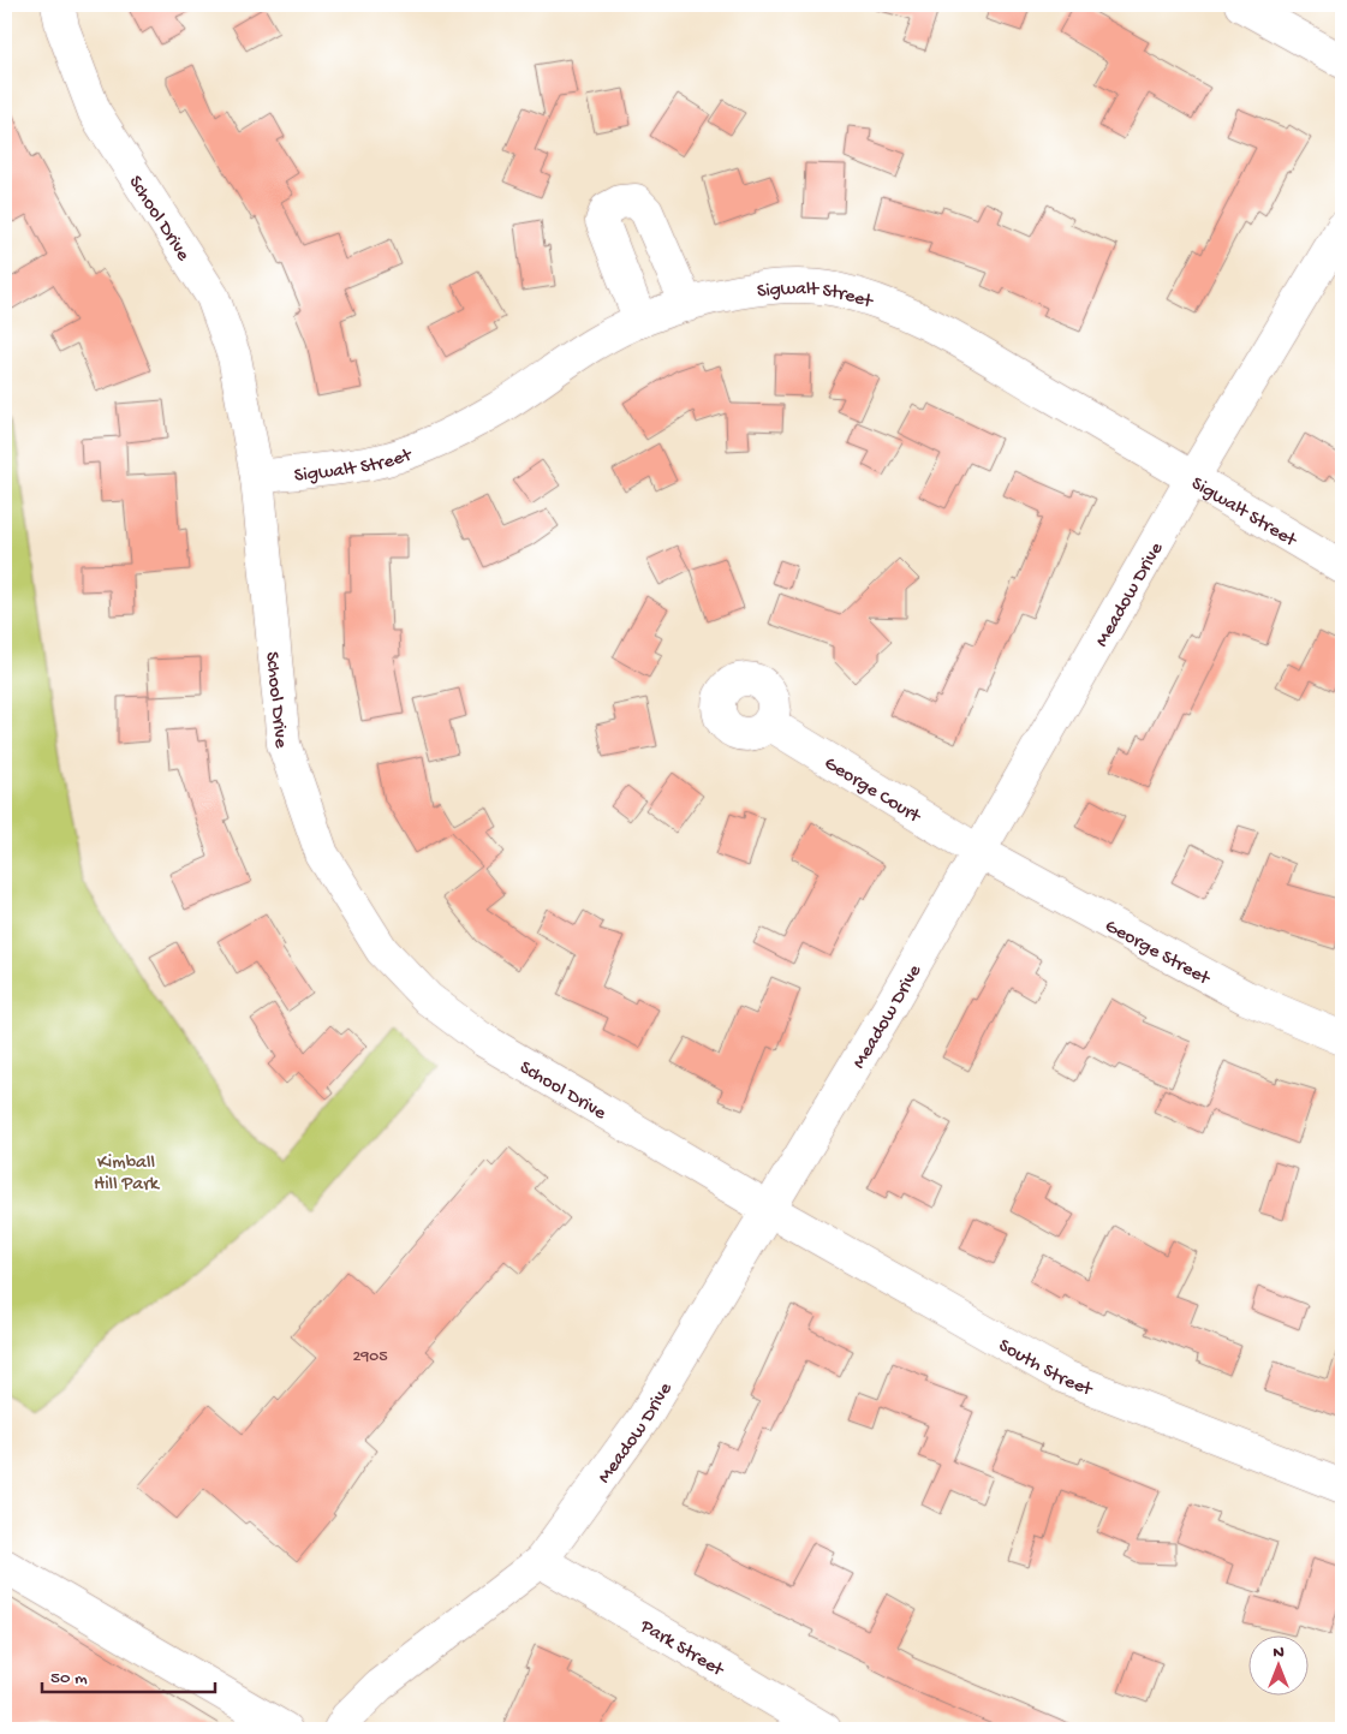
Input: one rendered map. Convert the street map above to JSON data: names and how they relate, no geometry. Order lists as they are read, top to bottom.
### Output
{
  "streets": {
    "street": [
      "School Drive",
      "Sigwalt Street",
      "Meadow Drive",
      "George Court",
      "George Street",
      "South Street",
      "Park Street"
    ]
  },
  "crossings": [
    ["School Drive", "Sigwalt Street"],
    ["School Drive", "Meadow Drive"],
    ["School Drive", "South Street"],
    ["Sigwalt Street", "Meadow Drive"],
    ["Meadow Drive", "George Court"],
    ["Meadow Drive", "George Street"],
    ["Meadow Drive", "South Street"],
    ["Meadow Drive", "Park Street"],
    ["George Court", "George Street"]
  ],
  "parks": ["Kimball Hill Park"],
  "house_numbers": ["2905"],
  "scale_bar": "50 m",
  "north": "top"
}
